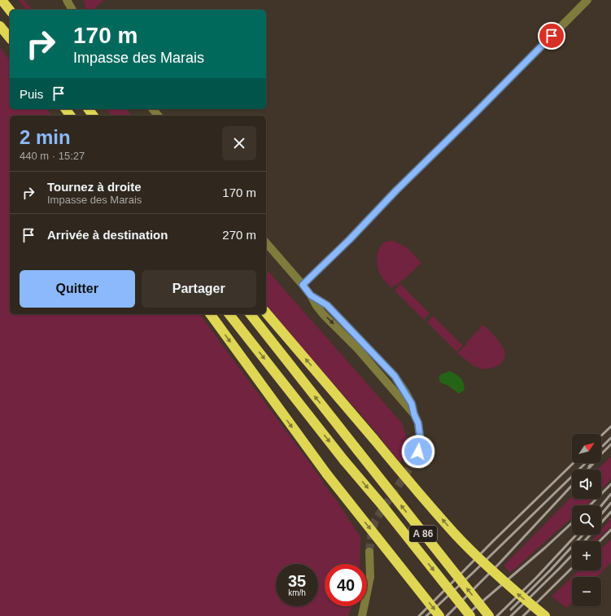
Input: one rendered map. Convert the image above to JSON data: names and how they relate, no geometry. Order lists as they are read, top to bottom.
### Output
{
  "streets": {
    "highway": ["A 86"]
  },
  "north": "top right",
  "page": {
    "turn": ["170 m", "Impasse des Marais"],
    "then": "Puis",
    "heading": ["2 min", "440 m · 15:27"],
    "list": [
      {
        "name": "Tournez à droite",
        "note": "Impasse des Marais",
        "value": "170 m"
      },
      {
        "name": "Arrivée à destination",
        "value": "270 m"
      }
    ],
    "buttons": ["Quitter", "Partager"],
    "map_buttons": ["+", "−"],
    "speed": "35 km/h",
    "limit": "40"
  }
}
